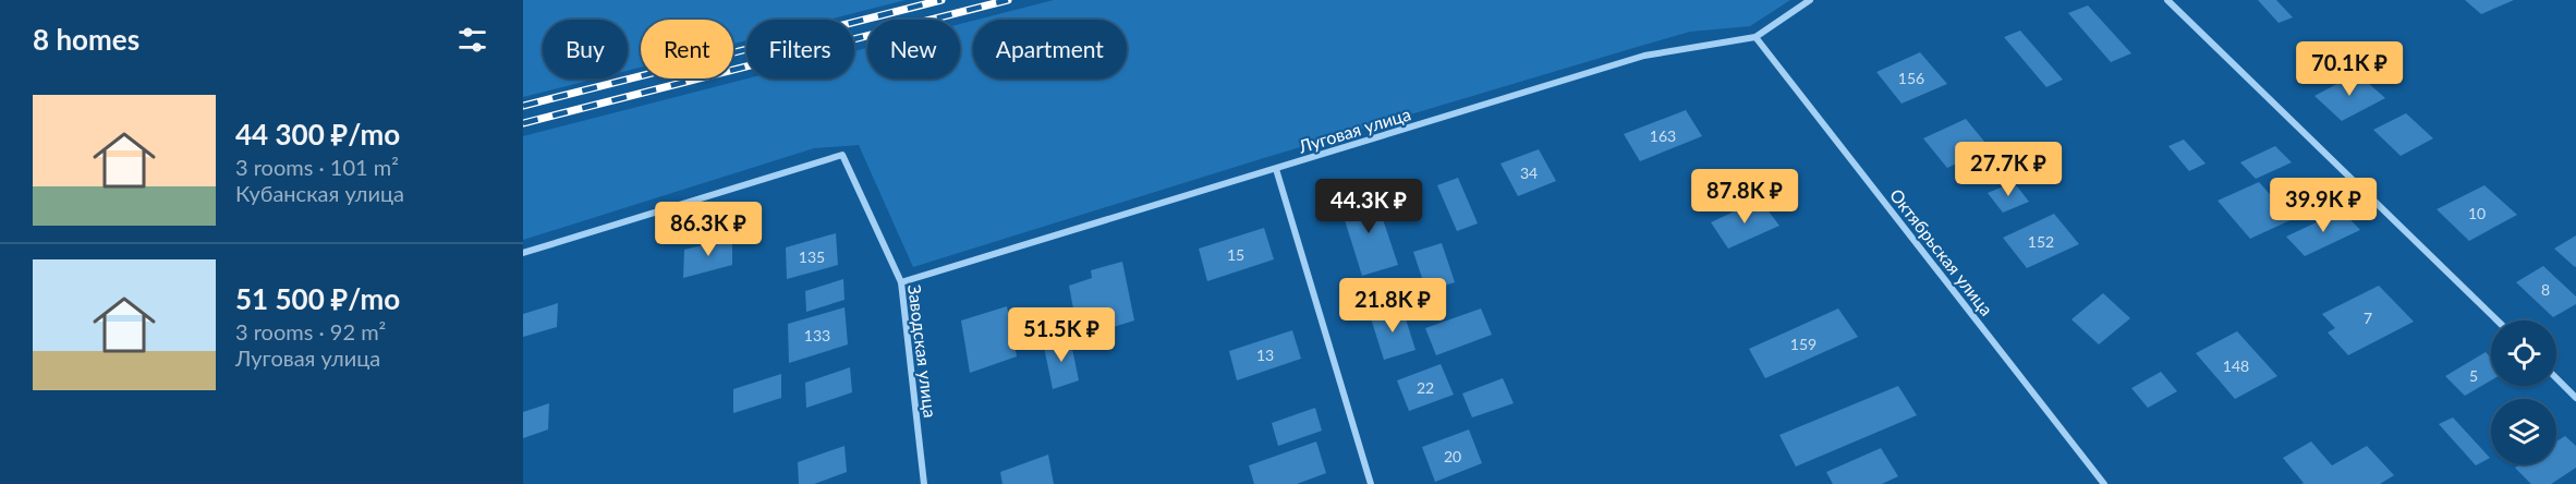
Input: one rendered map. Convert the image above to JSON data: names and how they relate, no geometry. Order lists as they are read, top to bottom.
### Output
{
  "streets": {
    "street": ["Луговая улица", "Октябрьская улица", "Заводская улица"]
  },
  "crossings": [
    ["Луговая улица", "Октябрьская улица"],
    ["Луговая улица", "Заводская улица"]
  ],
  "house_numbers": [
    "156",
    "163",
    "34",
    "10",
    "152",
    "15",
    "135",
    "8",
    "7",
    "133",
    "159",
    "13",
    "148",
    "5",
    "22",
    "20"
  ],
  "page": {
    "heading": "8 homes",
    "chip": [
      "Buy",
      "Rent",
      "Filters",
      "New",
      "Apartment"
    ],
    "price": [
      "70.1K ₽",
      "27.7K ₽",
      "87.8K ₽",
      "39.9K ₽",
      "44.3K ₽",
      "86.3K ₽",
      "21.8K ₽",
      "51.5K ₽"
    ],
    "list": [
      {
        "name": "44 300 ₽/mo",
        "note": "3 rooms · 101 m² · Кубанская улица"
      },
      {
        "name": "51 500 ₽/mo",
        "note": "3 rooms · 92 m² · Луговая улица"
      }
    ]
  }
}
